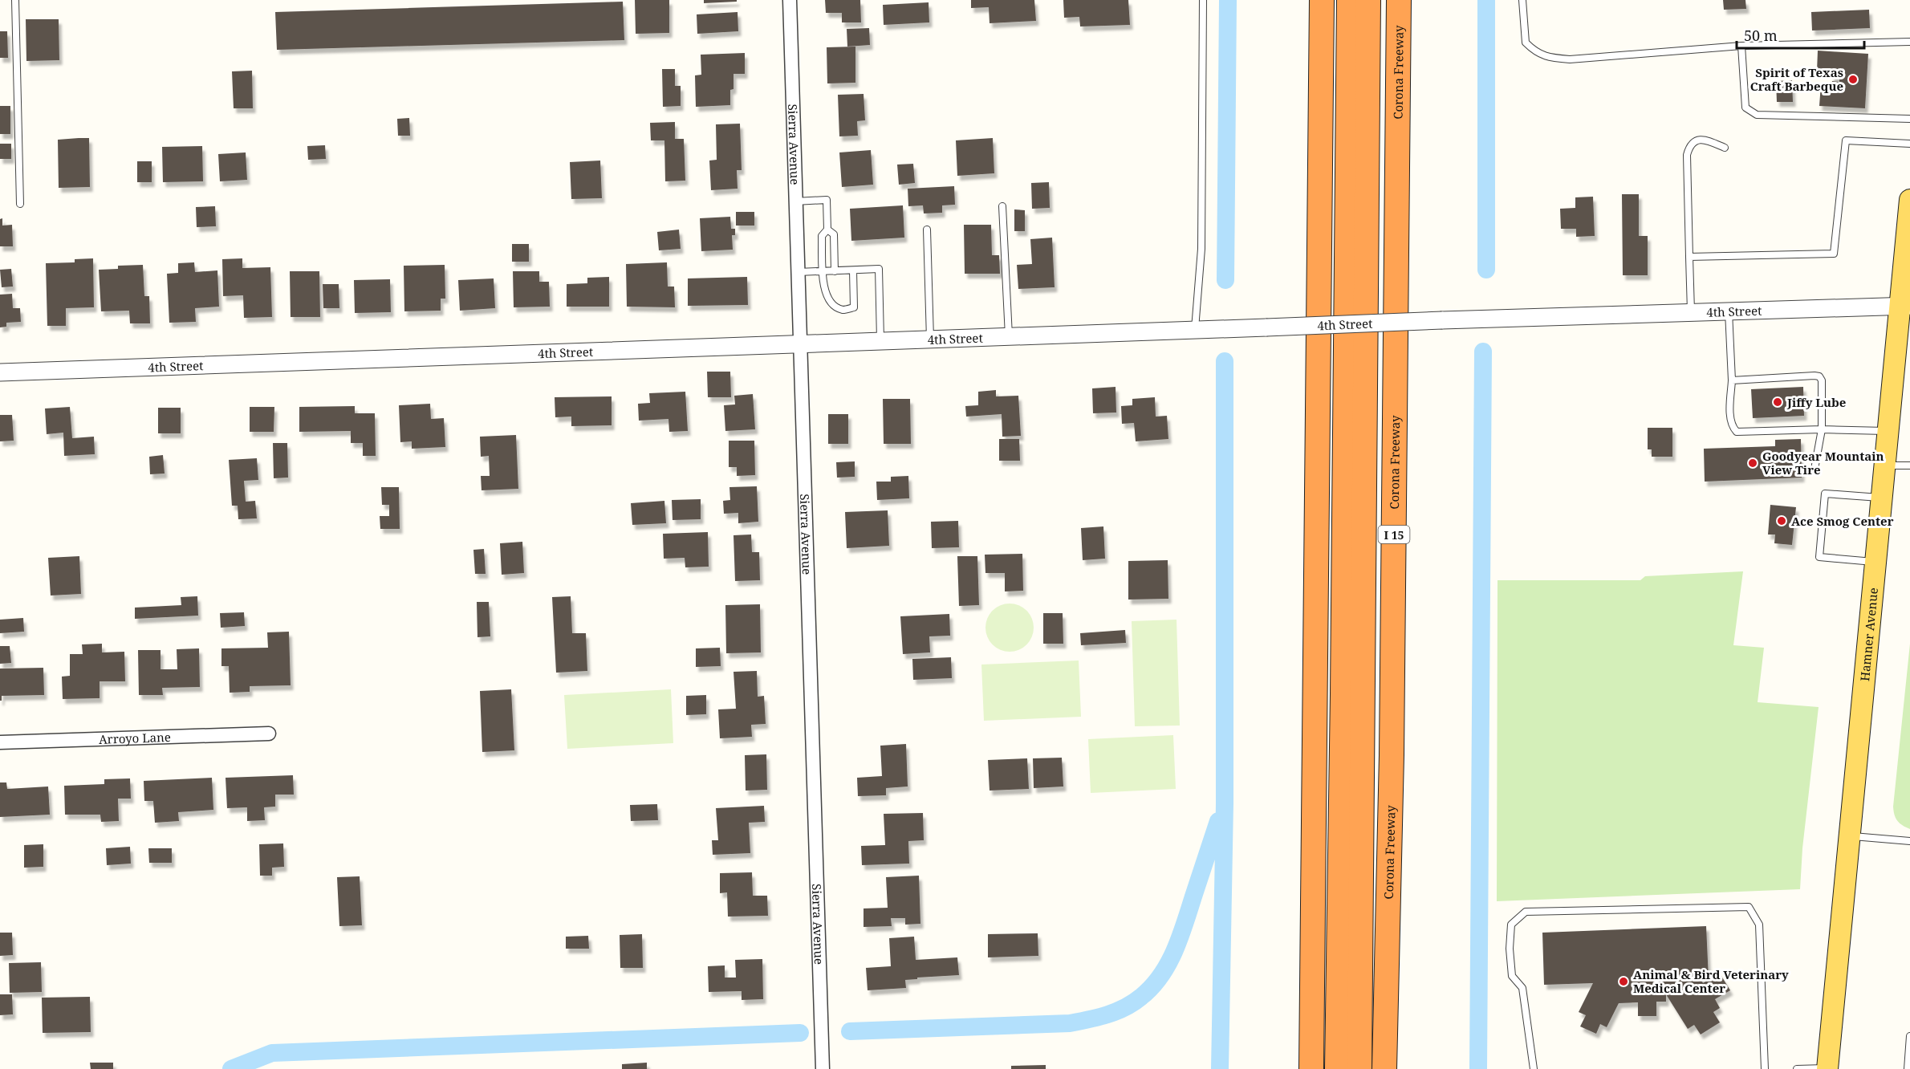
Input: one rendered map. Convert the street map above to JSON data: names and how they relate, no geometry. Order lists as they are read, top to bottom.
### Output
{
  "streets": {
    "highway": ["Corona Freeway", "I 15"],
    "main road": ["Hamner Avenue"],
    "street": ["Sierra Avenue", "4th Street", "Arroyo Lane"]
  },
  "crossings": [
    ["Sierra Avenue", "4th Street"],
    ["4th Street", "Hamner Avenue"]
  ],
  "places": [
    "Spirit of Texas Craft Barbeque",
    "Jiffy Lube",
    "Goodyear Mountain View Tire",
    "Ace Smog Center",
    "Animal & Bird Veterinary Medical Center"
  ],
  "scale_bar": "50 m"
}
